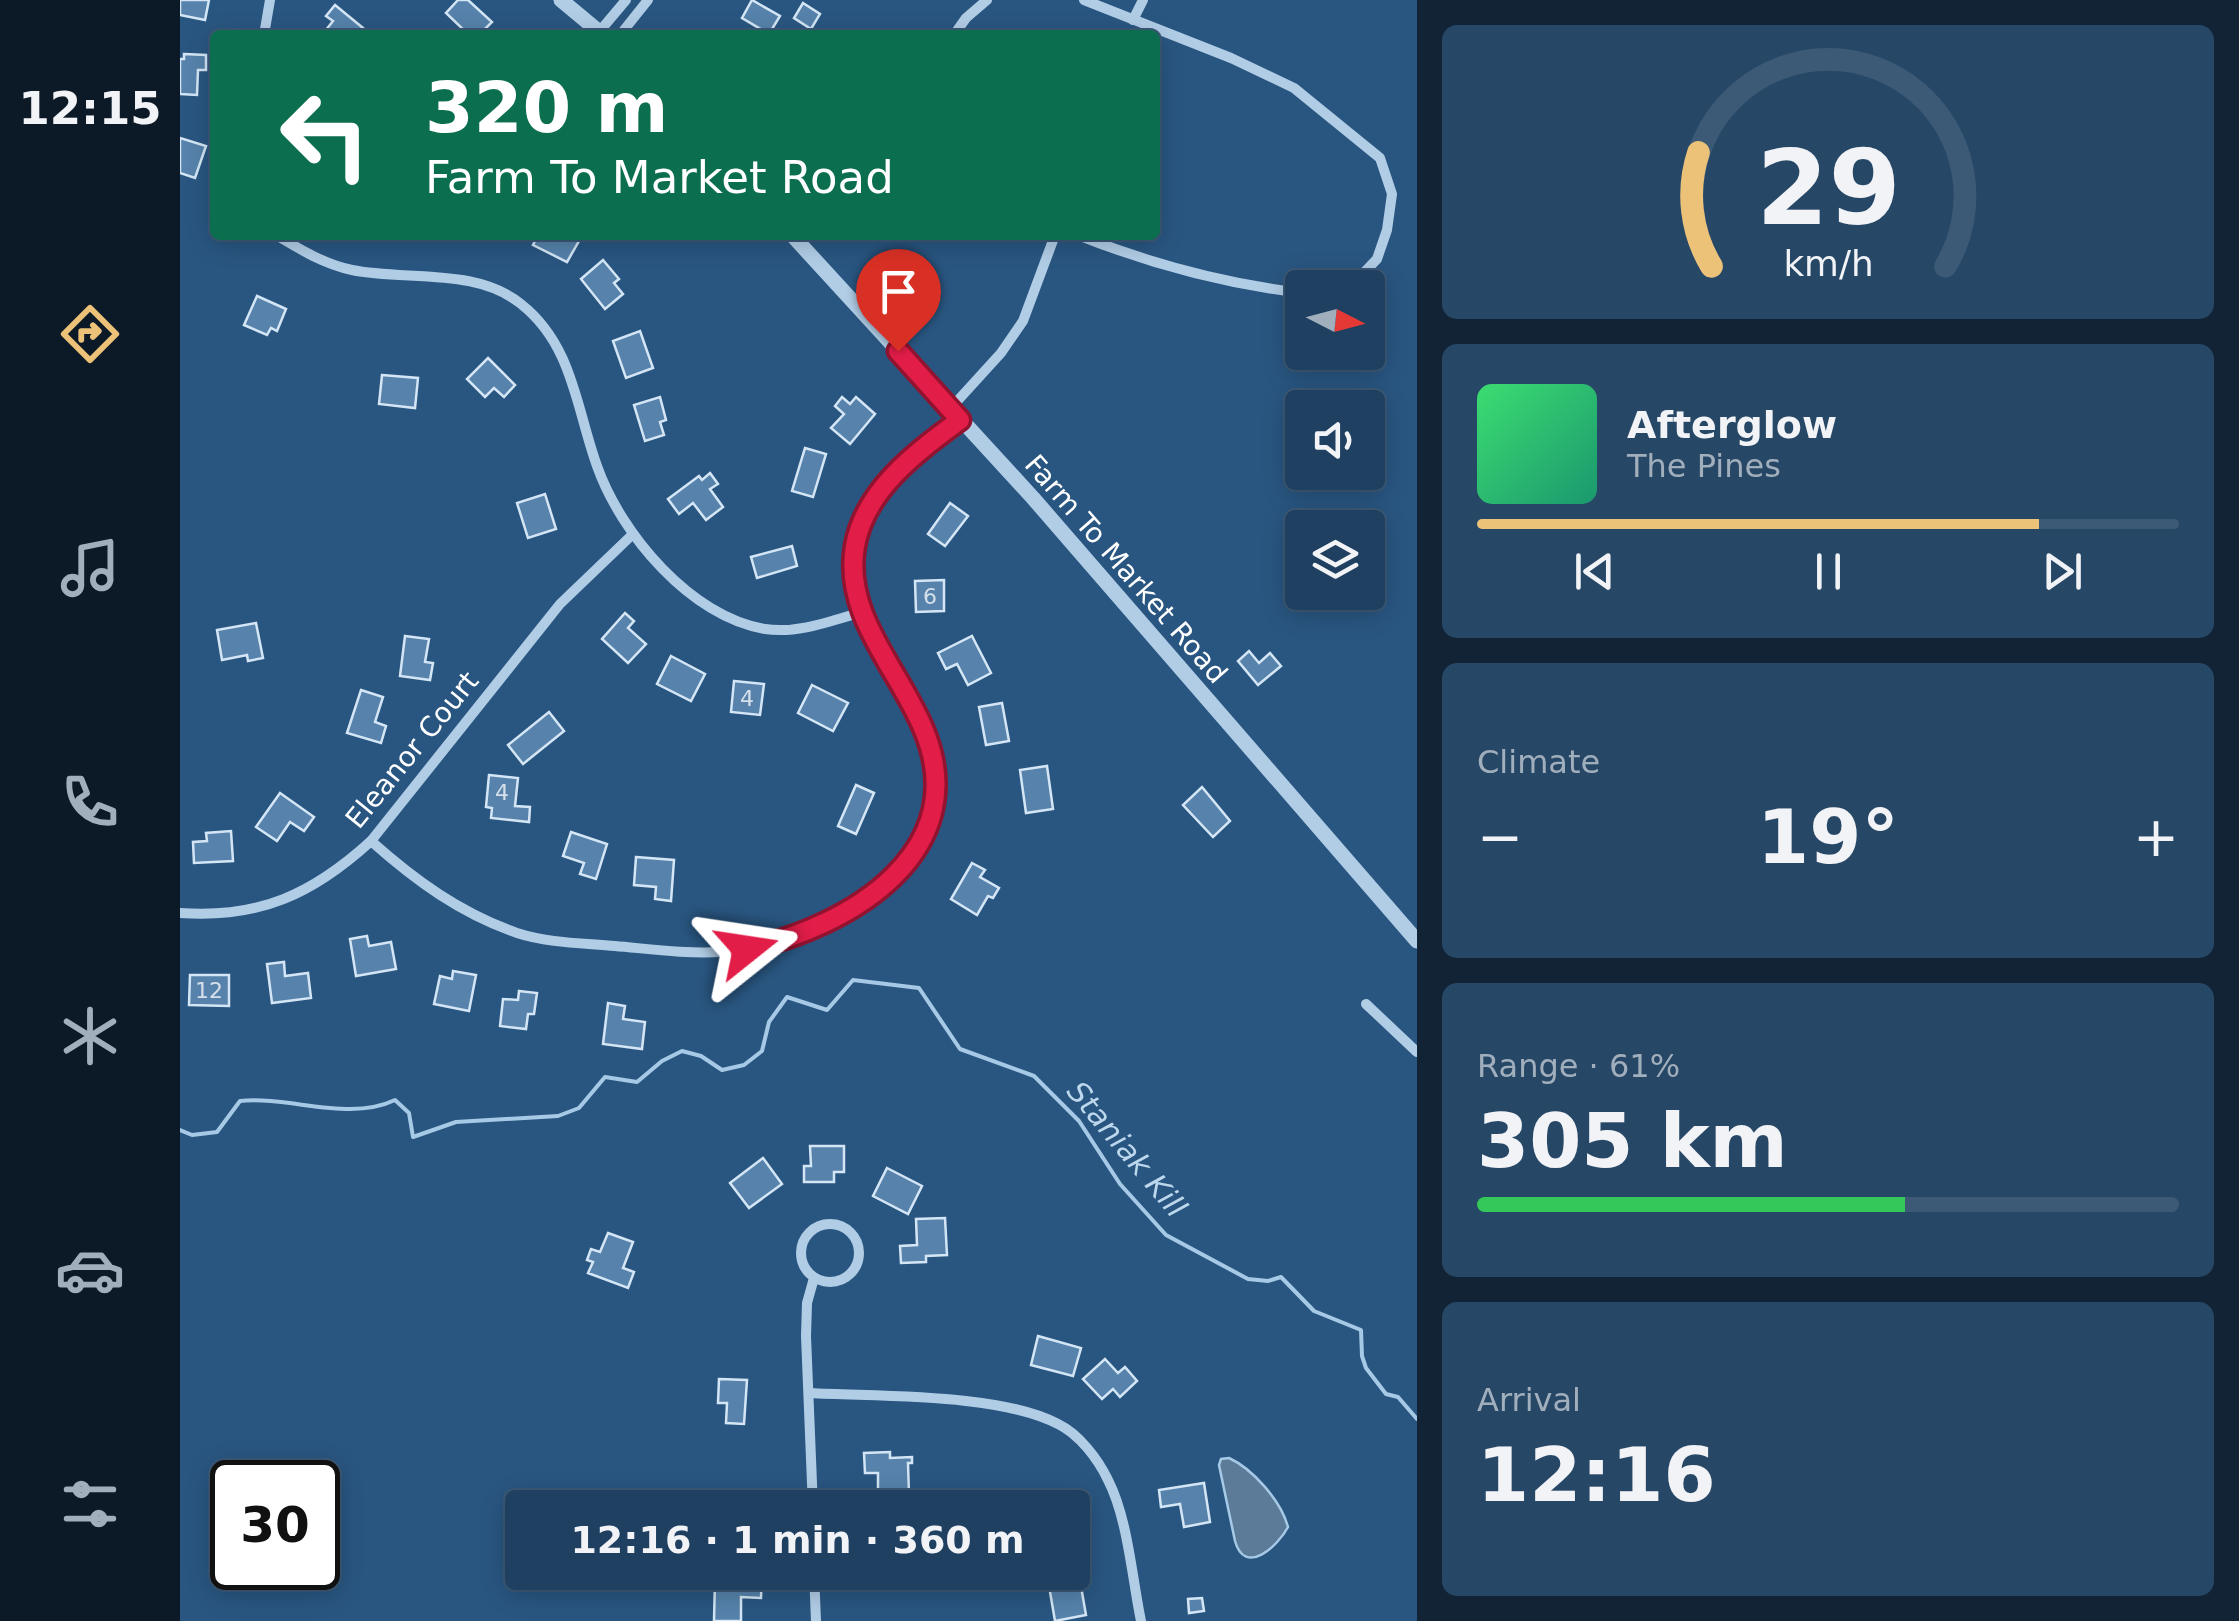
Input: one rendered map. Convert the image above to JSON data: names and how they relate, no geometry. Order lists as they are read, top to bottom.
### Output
{
  "streets": {
    "street": ["Farm To Market Road", "Eleanor Court"]
  },
  "water": ["Staniak Kill"],
  "house_numbers": [
    "6",
    "4",
    "4",
    "12"
  ],
  "north": "right",
  "page": {
    "tabs": "12:15",
    "turn": ["320 m", "Farm To Market Road"],
    "song": ["Afterglow", "The Pines"],
    "tile": [
      "Climate",
      ["Range · 61%", "305 km"],
      ["Arrival", "12:16"]
    ],
    "heat": ["−", "19°", "+"],
    "limit": "30",
    "trip": "12:16 · 1 min · 360 m",
    "gauge": ["29", "km/h"]
  }
}
